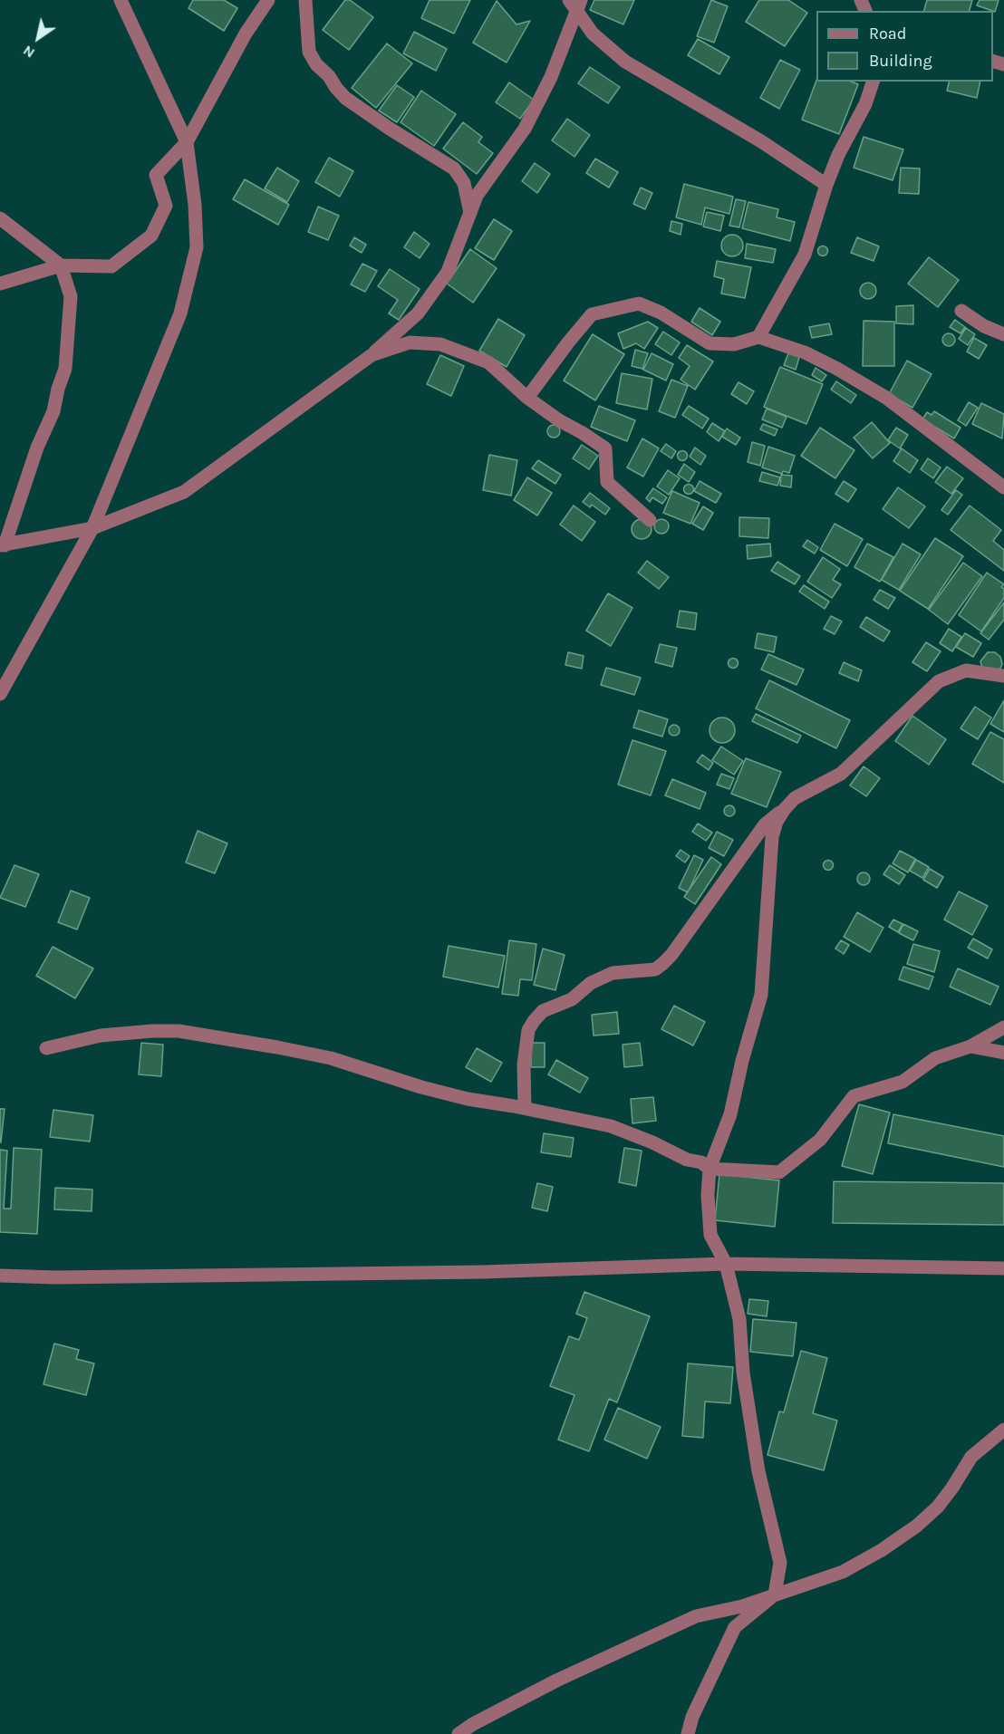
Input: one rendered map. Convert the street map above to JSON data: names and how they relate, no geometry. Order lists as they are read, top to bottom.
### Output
{
  "legend": ["Road", "Building"],
  "north": "bottom left"
}
